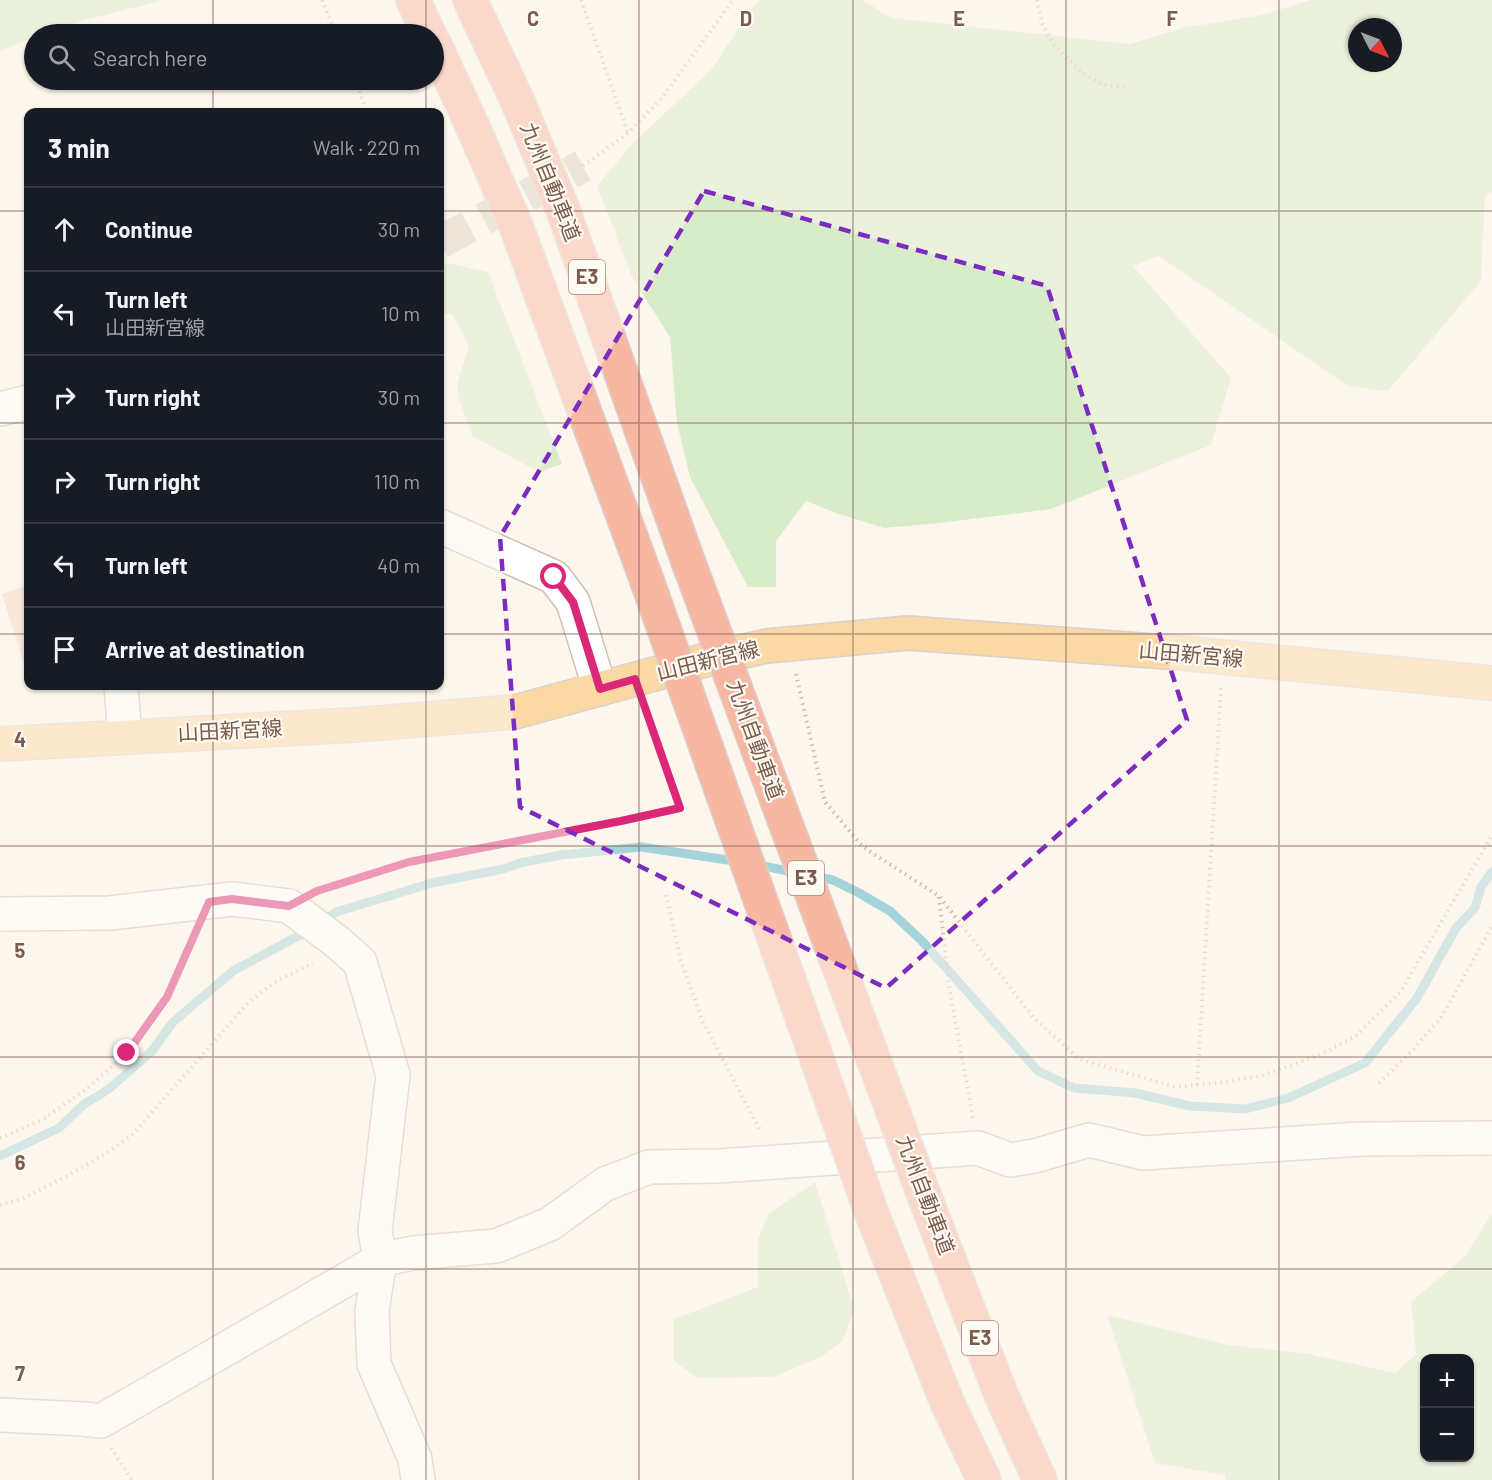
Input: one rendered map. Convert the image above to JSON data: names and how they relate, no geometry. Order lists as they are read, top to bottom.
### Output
{
  "streets": {
    "highway": ["九州自動車道", "E3"],
    "main road": ["山田新宮線"]
  },
  "north": "bottom right",
  "page": {
    "search": "Search here",
    "heading": ["3 min", "Walk · 220 m"],
    "list": [
      ["Continue", "30 m"],
      ["Turn left", "山田新宮線", "10 m"],
      ["Turn right", "30 m"],
      ["Turn right", "110 m"],
      ["Turn left", "40 m"],
      "Arrive at destination"
    ],
    "map_buttons": ["+", "−"]
  },
  "grid": {
    "columns": [
      "C",
      "D",
      "E",
      "F"
    ],
    "rows": [
      "4",
      "5",
      "6",
      "7"
    ]
  }
}
